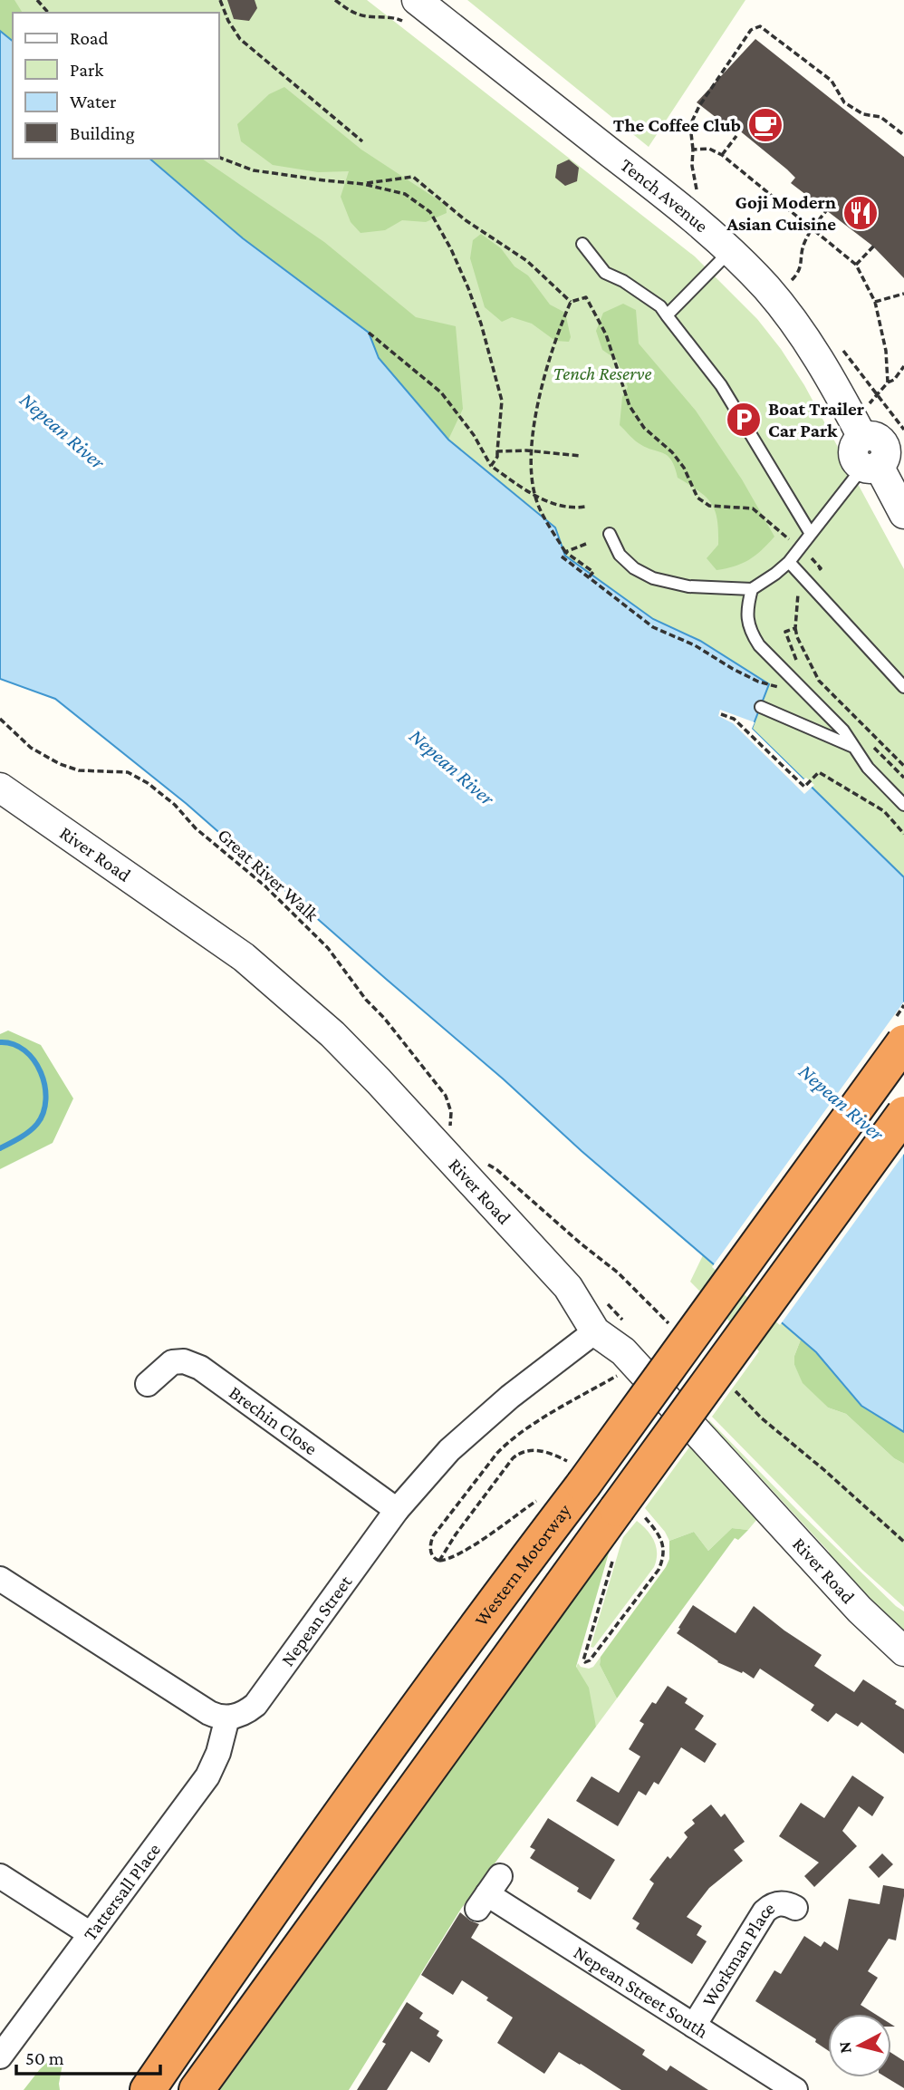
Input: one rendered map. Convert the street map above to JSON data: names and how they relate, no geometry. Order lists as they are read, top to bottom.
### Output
{
  "streets": {
    "highway": ["Western Motorway"],
    "street": [
      "Tench Avenue",
      "River Road",
      "Brechin Close",
      "Nepean Street",
      "Tattersall Place",
      "Workman Place",
      "Nepean Street South"
    ],
    "path": ["Great River Walk"]
  },
  "crossings": [
    ["River Road", "Nepean Street"],
    ["Brechin Close", "Nepean Street"],
    ["Nepean Street", "Tattersall Place"],
    ["Workman Place", "Nepean Street South"]
  ],
  "water": ["Nepean River"],
  "parks": ["Tench Reserve"],
  "places": {
    "cafe": ["The Coffee Club"],
    "restaurant": ["Goji Modern Asian Cuisine"],
    "parking": ["Boat Trailer Car Park"]
  },
  "legend": [
    "Road",
    "Park",
    "Water",
    "Building"
  ],
  "scale_bar": "50 m",
  "north": "left"
}
